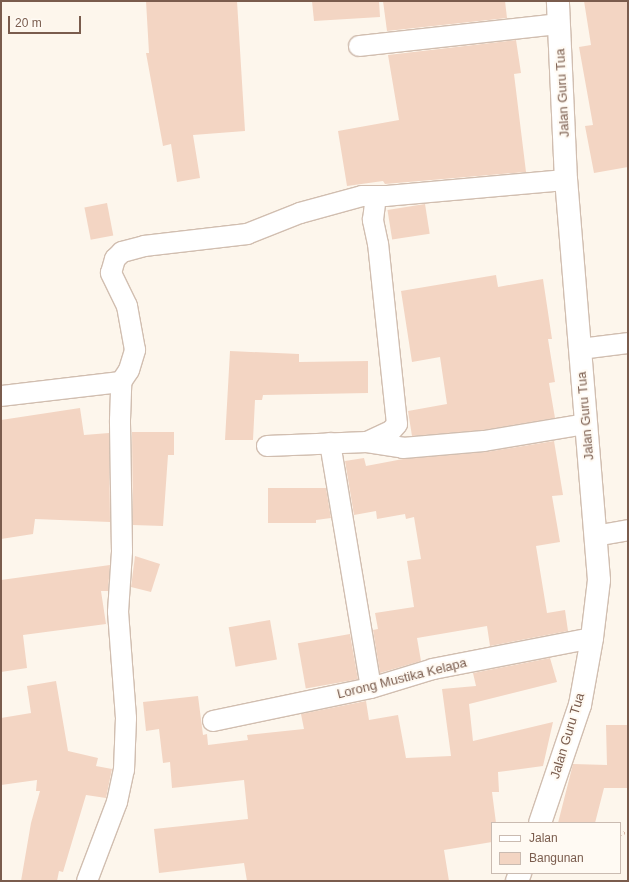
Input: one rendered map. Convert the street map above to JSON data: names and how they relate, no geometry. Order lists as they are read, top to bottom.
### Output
{
  "streets": {
    "main road": ["Jalan Guru Tua"],
    "street": ["Lorong Mustika Kelapa"]
  },
  "crossings": [
    ["Jalan Guru Tua", "Lorong Mustika Kelapa"]
  ],
  "legend": ["Jalan", "Bangunan"],
  "scale_bar": "20 m"
}
